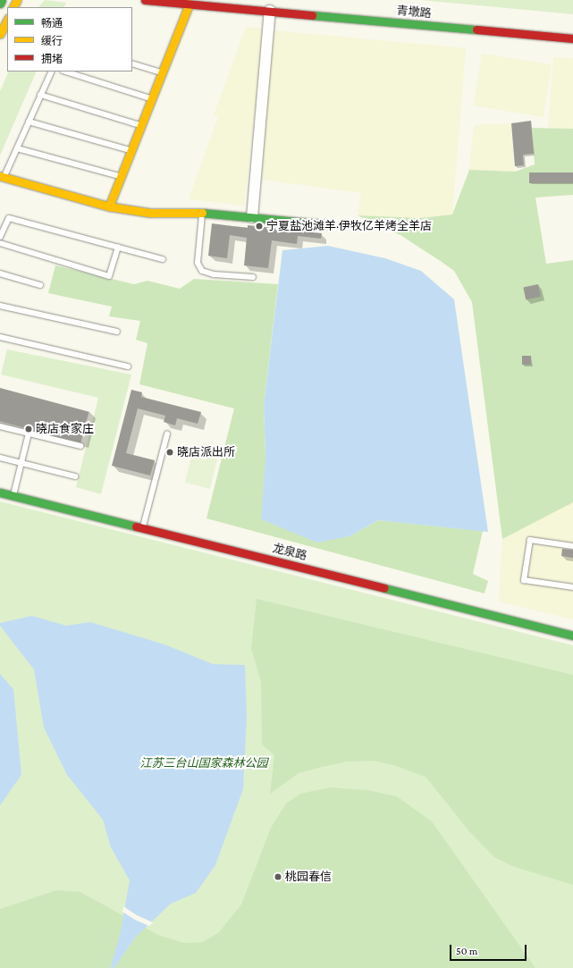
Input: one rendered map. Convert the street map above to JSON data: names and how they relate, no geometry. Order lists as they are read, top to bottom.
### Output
{
  "streets": {
    "street": ["青墩路", "龙泉路"]
  },
  "parks": ["江苏三台山国家森林公园"],
  "places": [
    "宁夏盐池滩羊·伊牧亿羊烤全羊店",
    "晓店食家庄",
    "晓店派出所",
    "桃园春信"
  ],
  "legend": ["畅通", "缓行", "拥堵"],
  "scale_bar": "50 m"
}
